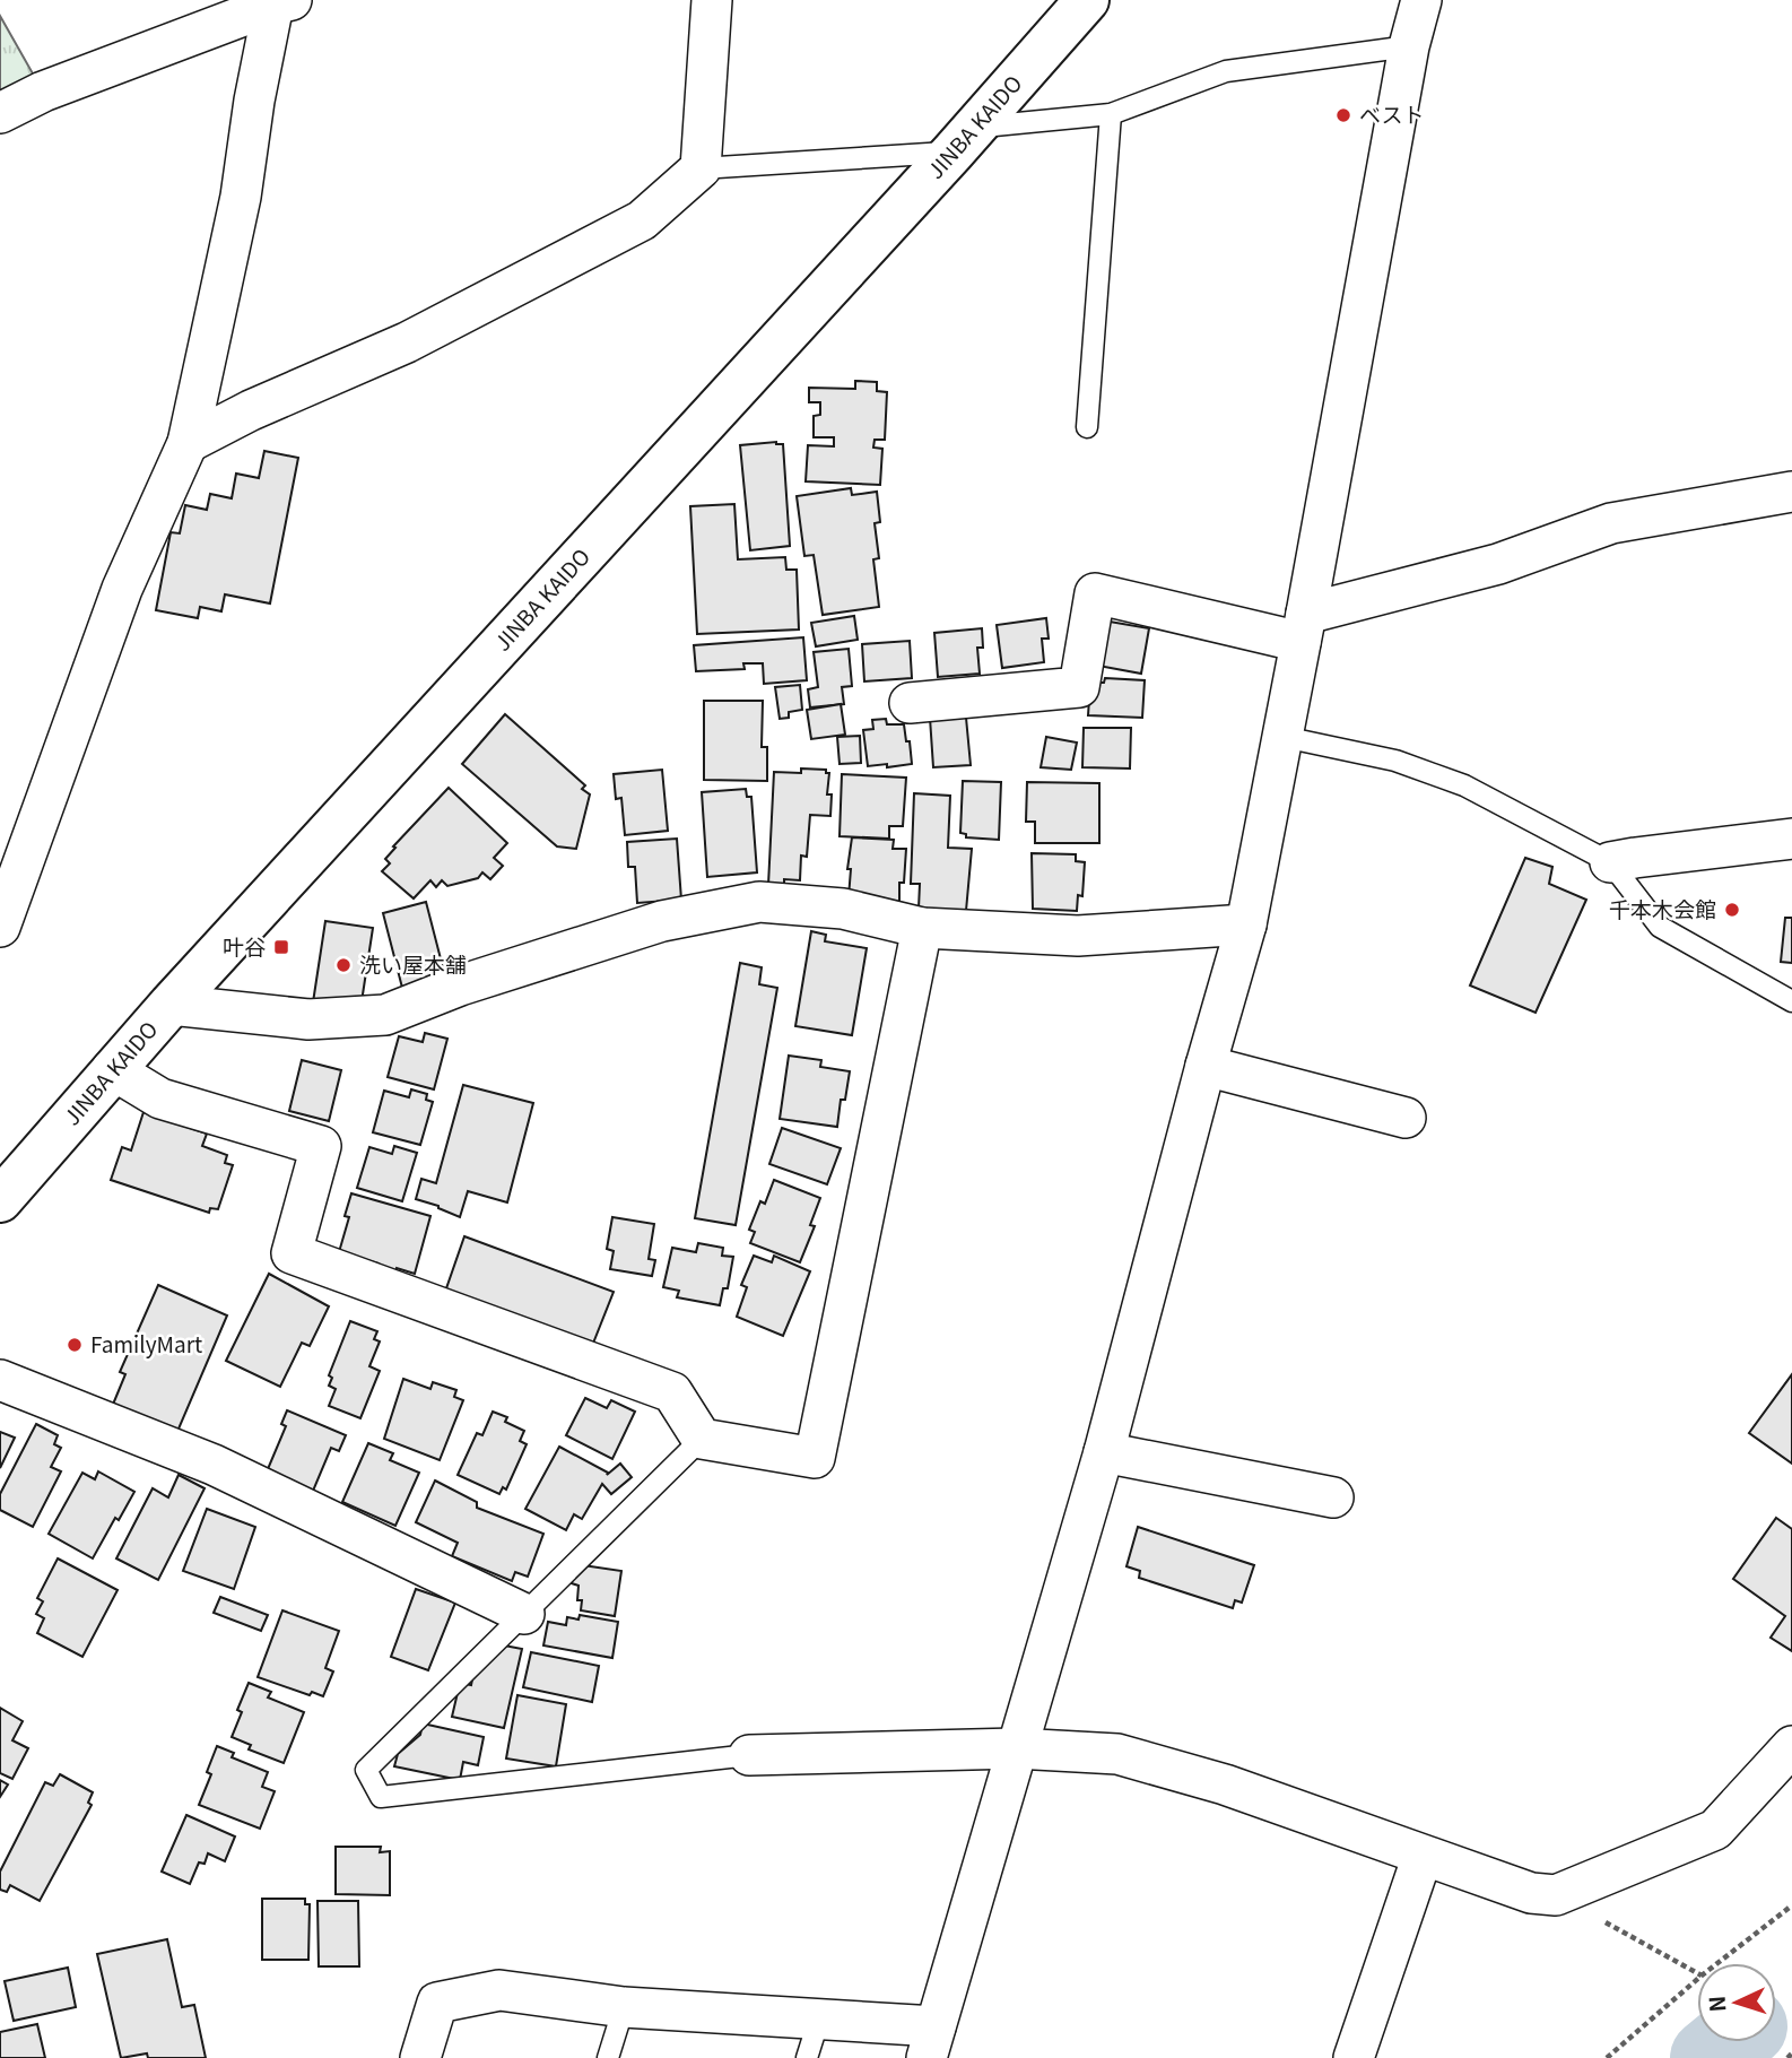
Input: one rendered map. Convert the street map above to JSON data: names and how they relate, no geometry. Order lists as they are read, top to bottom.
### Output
{
  "streets": {
    "main road": ["JINBA KAIDO"]
  },
  "places": {
    "other": [
      "ベスト",
      "千本木会館",
      "洗い屋本舗",
      "FamilyMart"
    ],
    "transit": ["叶谷"]
  },
  "north": "left"
}
